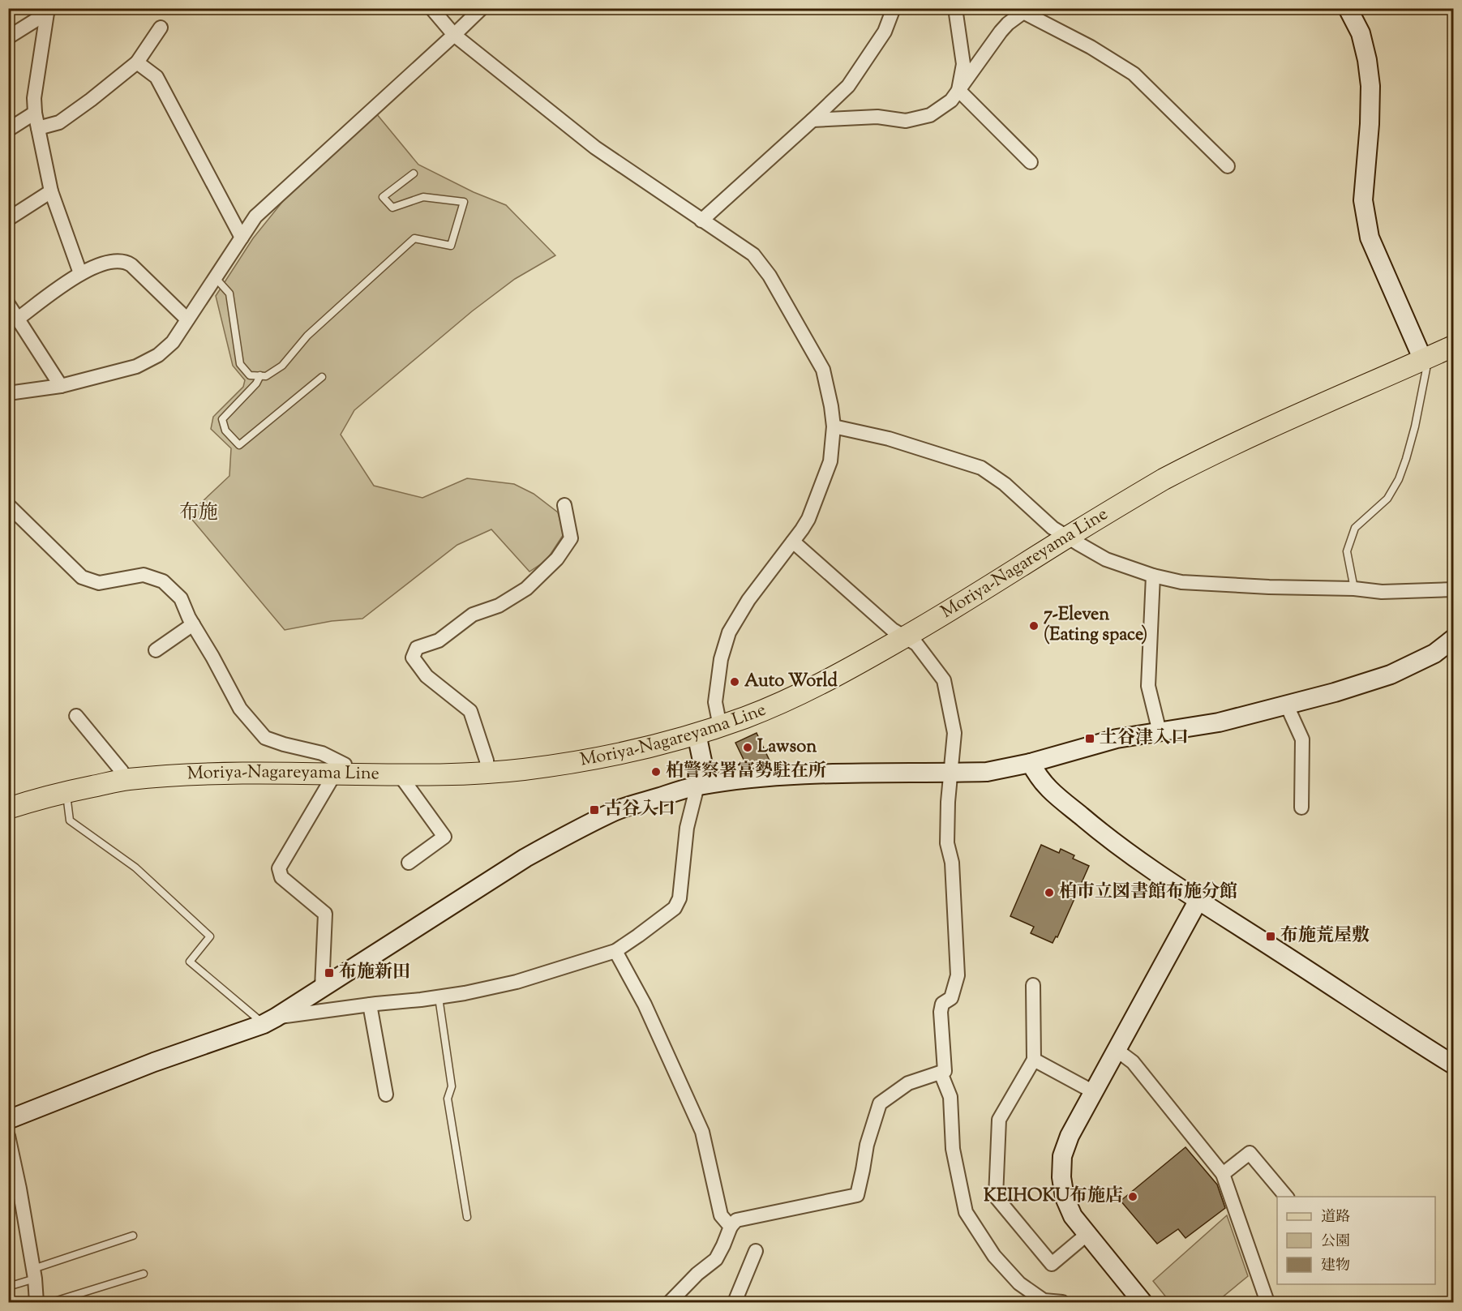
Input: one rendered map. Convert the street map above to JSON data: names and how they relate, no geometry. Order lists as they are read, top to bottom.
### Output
{
  "streets": {
    "main road": ["Moriya-Nagareyama Line"]
  },
  "districts": ["布施"],
  "places": {
    "other": [
      "7-Eleven (Eating space)",
      "Auto World",
      "Lawson",
      "柏警察署富勢駐在所",
      "柏市立図書館布施分館",
      "KEIHOKU布施店"
    ],
    "transit": [
      "土谷津入口",
      "古谷入口",
      "布施荒屋敷",
      "布施新田"
    ]
  },
  "legend": ["道路", "公園", "建物"]
}
